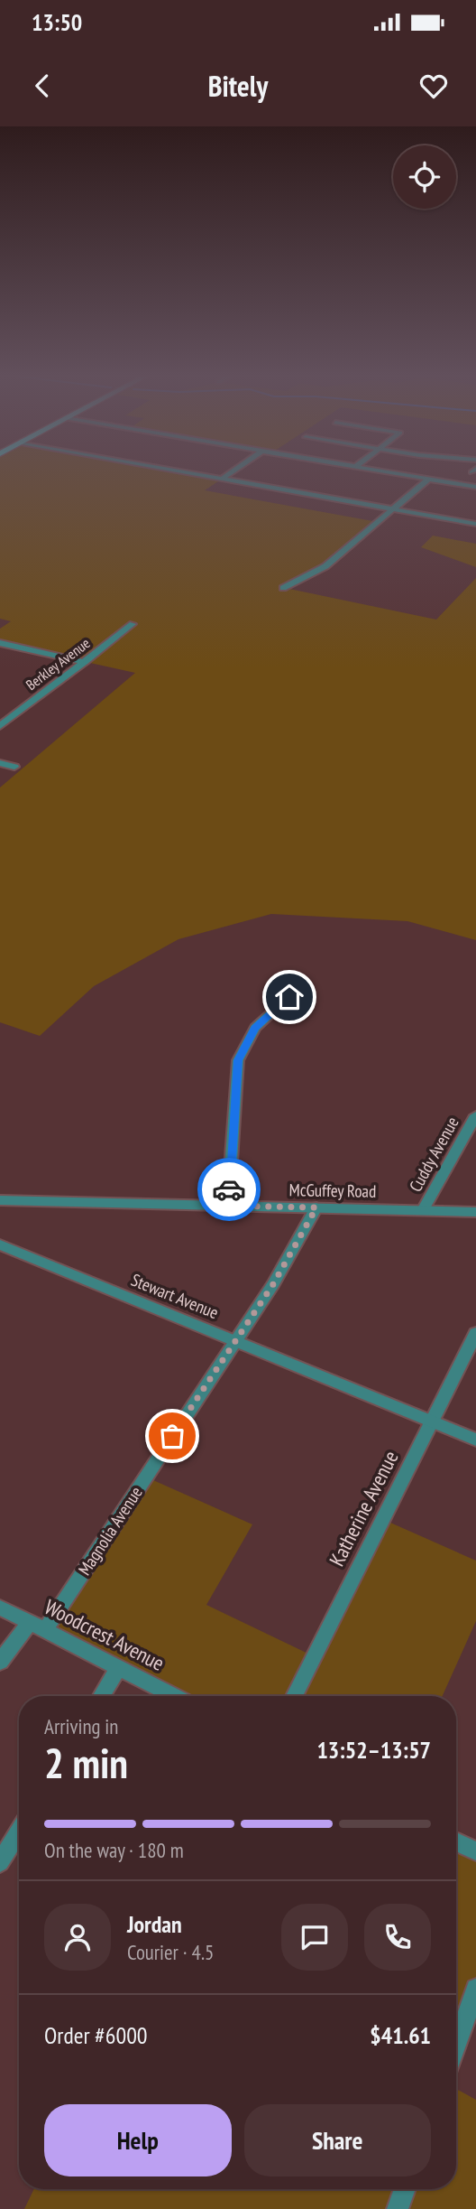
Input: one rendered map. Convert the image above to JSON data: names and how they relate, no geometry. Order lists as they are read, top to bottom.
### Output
{
  "streets": {
    "street": [
      "Berkley Avenue",
      "Cuddy Avenue",
      "McGuffey Road",
      "Stewart Avenue",
      "Katherine Avenue",
      "Magnolia Avenue",
      "Woodcrest Avenue"
    ]
  },
  "crossings": [
    ["Cuddy Avenue", "McGuffey Road"],
    ["McGuffey Road", "Magnolia Avenue"],
    ["Stewart Avenue", "Katherine Avenue"],
    ["Stewart Avenue", "Magnolia Avenue"],
    ["Magnolia Avenue", "Woodcrest Avenue"]
  ],
  "page": {
    "status": "13:50",
    "header": "Bitely",
    "heading": ["2 min", "Arriving in", "13:52–13:57"],
    "panel": [
      "Jordan",
      "Courier · 4.5",
      "Order #6000",
      "$41.61"
    ],
    "bar": "On the way · 180 m",
    "buttons": ["Help", "Share"]
  }
}
